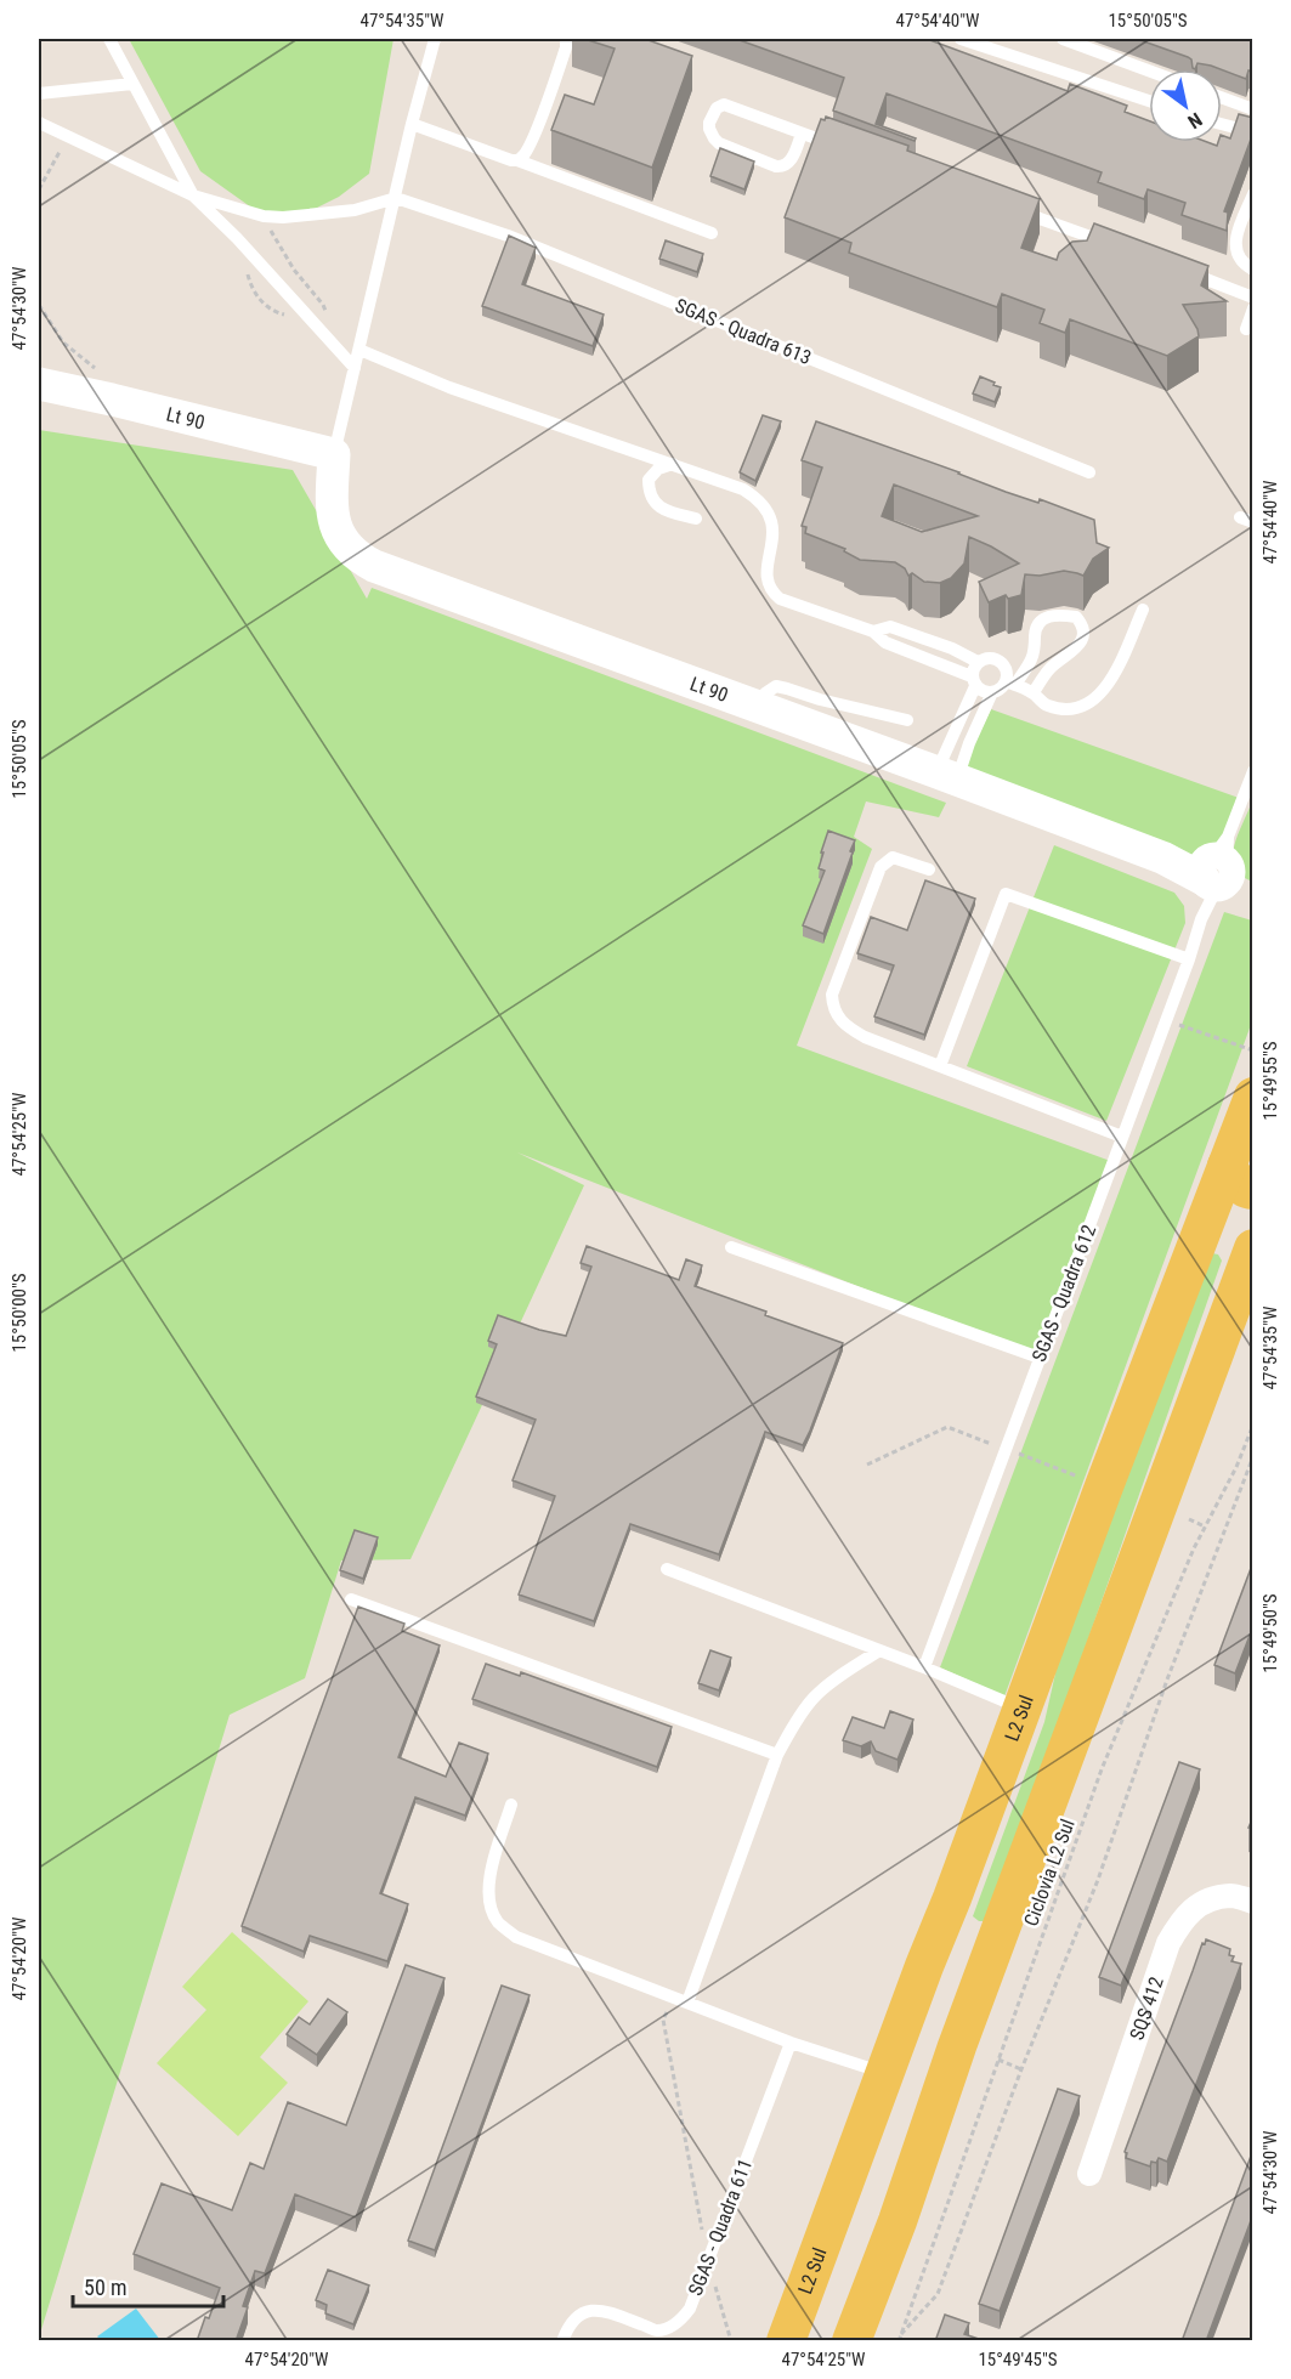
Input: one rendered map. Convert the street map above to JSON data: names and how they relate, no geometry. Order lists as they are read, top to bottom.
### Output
{
  "streets": {
    "main road": ["L2 Sul"],
    "street": ["Lt 90", "SQS 412"],
    "lane": ["SGAS - Quadra 613", "SGAS - Quadra 612", "SGAS - Quadra 611"],
    "path": ["Ciclovia L2 Sul"]
  },
  "crossings": [
    ["SGAS - Quadra 613", "Lt 90"],
    ["Lt 90", "SGAS - Quadra 612"]
  ],
  "scale_bar": "50 m",
  "north": "bottom right",
  "coordinates": [
    "47°54'35\"W",
    "47°54'40\"W",
    "15°50'05\"S",
    "47°54'30\"W",
    "15°49'55\"S",
    "47°54'25\"W",
    "15°50'00\"S",
    "15°49'50\"S",
    "47°54'20\"W",
    "15°49'45\"S"
  ]
}
